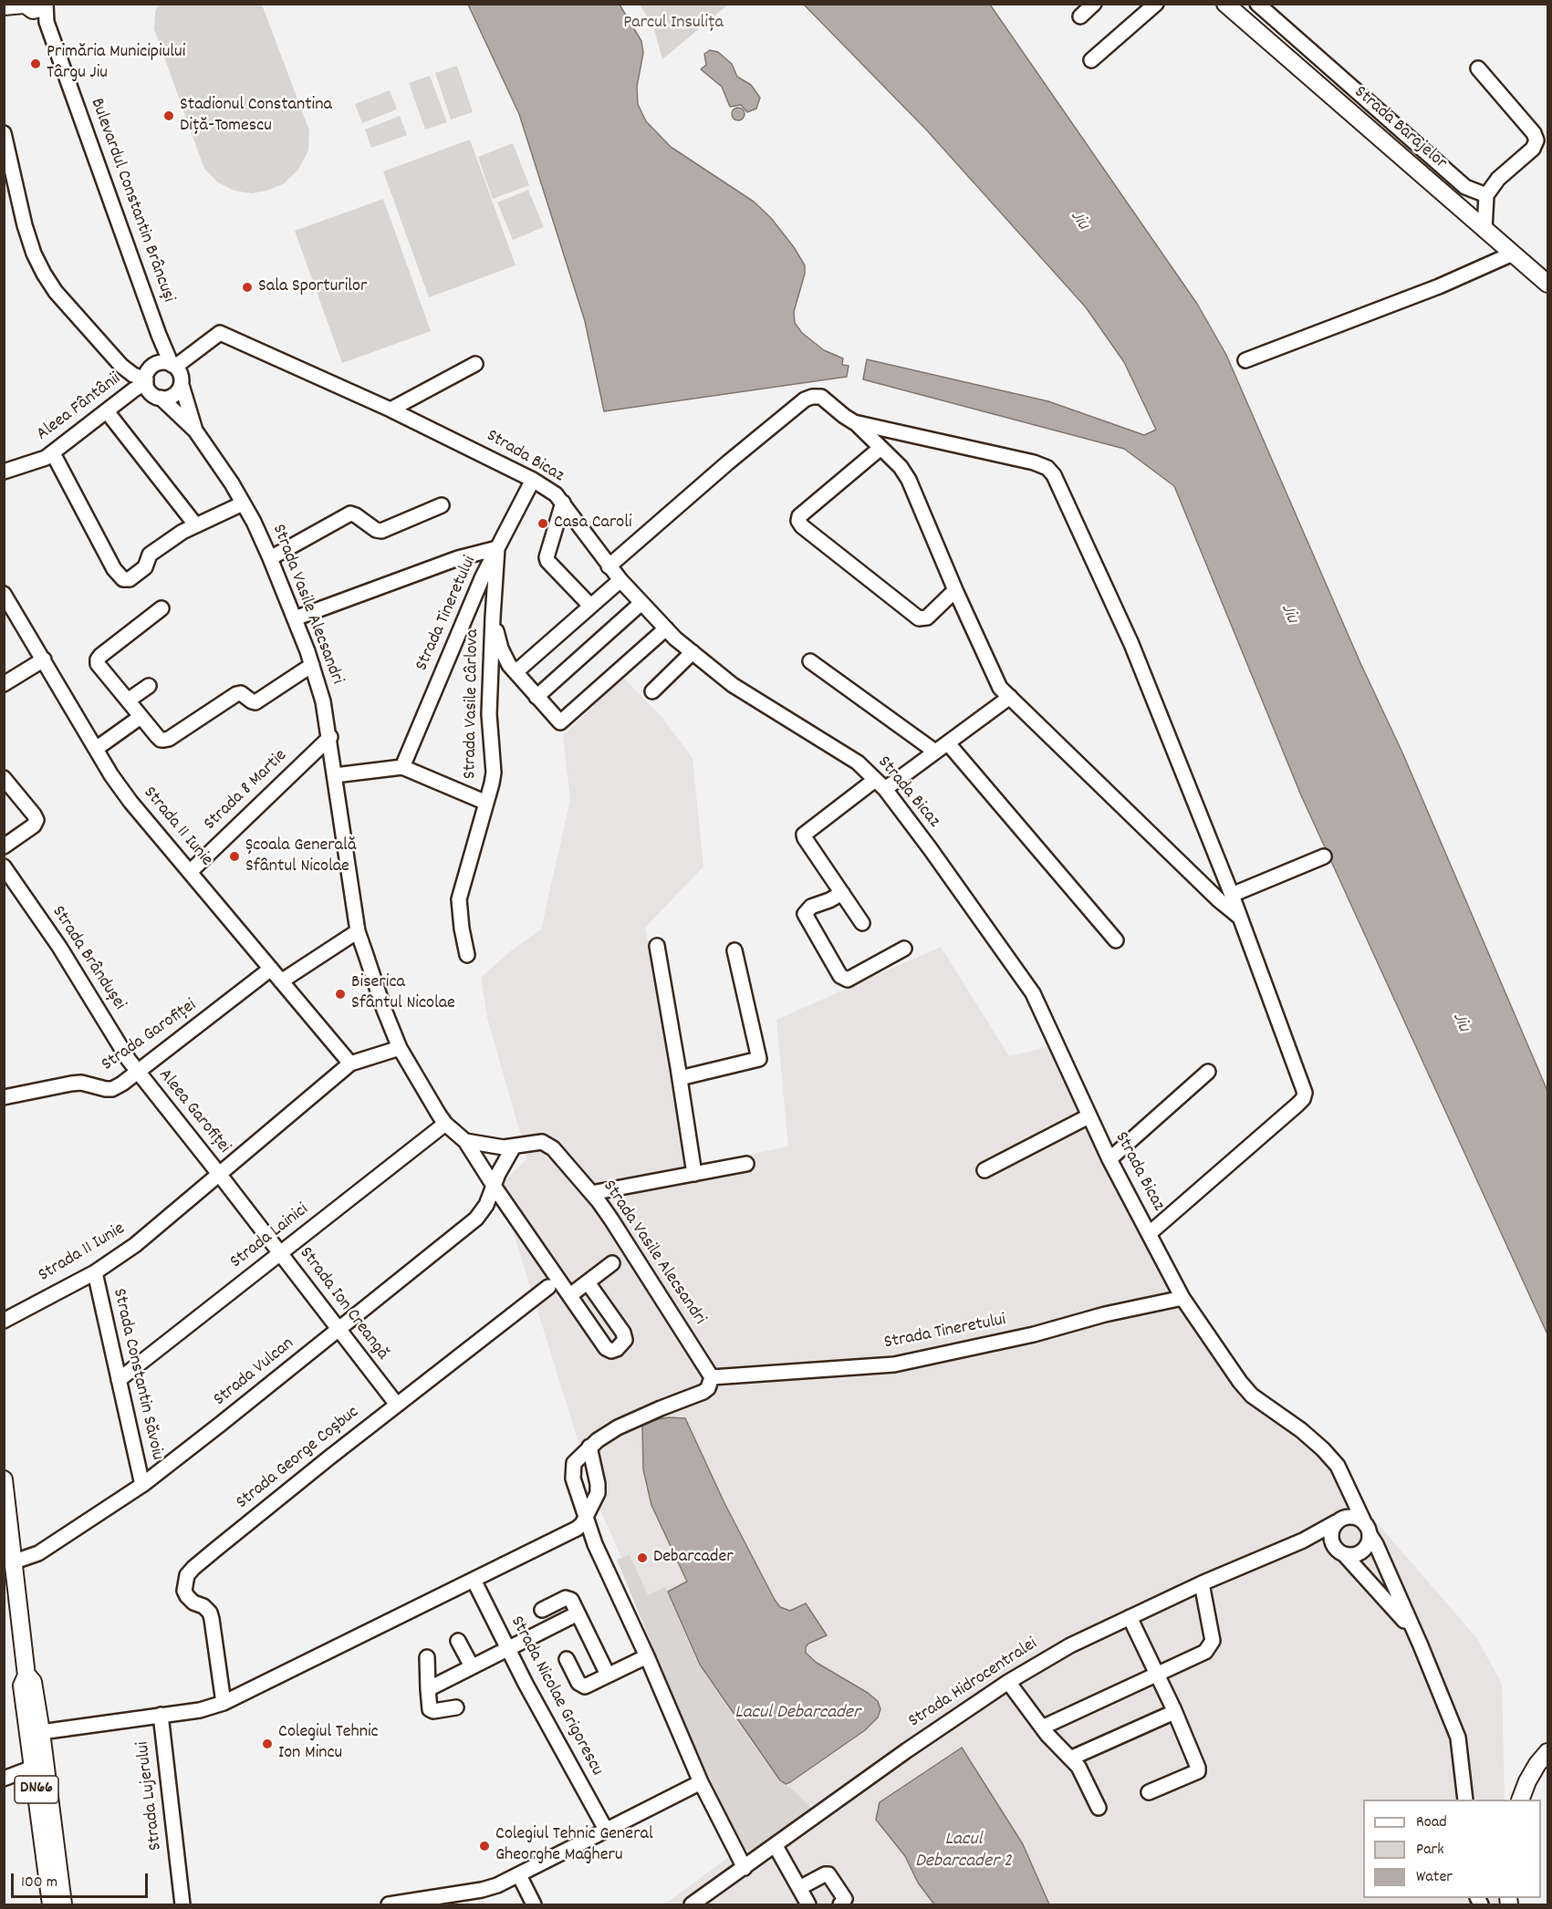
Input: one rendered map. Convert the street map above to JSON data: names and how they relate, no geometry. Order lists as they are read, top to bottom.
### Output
{
  "streets": {
    "main road": ["Strada Barajelor", "DN66"],
    "street": [
      "Bulevardul Constantin Brâncuși",
      "Aleea Fântânii",
      "Strada Bicaz",
      "Strada Vasile Alecsandri",
      "Strada Tineretului",
      "Strada Vasile Cârlova",
      "Strada 8 Martie",
      "Strada 11 Iunie",
      "Strada Brândușei",
      "Strada Garofiței",
      "Aleea Garofiței",
      "Strada Lainici",
      "Strada Ion Creangă",
      "Strada Vulcan",
      "Strada Constantin Săvoiu",
      "Strada George Coșbuc",
      "Strada Hidrocentralei",
      "Strada Nicolae Grigorescu",
      "Strada Lujerului"
    ]
  },
  "crossings": [
    ["Bulevardul Constantin Brâncuși", "Aleea Fântânii"],
    ["Bulevardul Constantin Brâncuși", "Strada Bicaz"],
    ["Bulevardul Constantin Brâncuși", "Strada Vasile Alecsandri"],
    ["Aleea Fântânii", "Strada Bicaz"],
    ["Aleea Fântânii", "Strada Vasile Alecsandri"],
    ["Strada Bicaz", "Strada Vasile Alecsandri"],
    ["Strada Bicaz", "Strada Tineretului"],
    ["Strada Bicaz", "Strada Hidrocentralei"],
    ["Strada Vasile Alecsandri", "Strada Tineretului"],
    ["Strada Vasile Alecsandri", "Strada 8 Martie"],
    ["Strada Vasile Alecsandri", "Strada 11 Iunie"],
    ["Strada Vasile Alecsandri", "Strada Lainici"],
    ["Strada Vasile Alecsandri", "Strada Vulcan"],
    ["Strada Tineretului", "Strada Vasile Cârlova"],
    ["Strada 8 Martie", "Strada 11 Iunie"],
    ["Strada 11 Iunie", "Strada Garofiței"],
    ["Strada 11 Iunie", "Aleea Garofiței"],
    ["Strada 11 Iunie", "Strada Ion Creangă"],
    ["Strada 11 Iunie", "Strada Constantin Săvoiu"],
    ["Strada Brândușei", "Strada Garofiței"],
    ["Strada Brândușei", "Aleea Garofiței"],
    ["Strada Garofiței", "Aleea Garofiței"],
    ["Aleea Garofiței", "Strada Ion Creangă"],
    ["Strada Lainici", "Strada Ion Creangă"],
    ["Strada Lainici", "Strada Constantin Săvoiu"],
    ["Strada Ion Creangă", "Strada Vulcan"],
    ["Strada Ion Creangă", "Strada George Coșbuc"],
    ["Strada Vulcan", "Strada Constantin Săvoiu"],
    ["Strada Vulcan", "DN66"]
  ],
  "water": ["Jiu", "Lacul Debarcader", "Lacul Debarcader 2"],
  "parks": ["Parcul Insulița"],
  "places": [
    "Primăria Municipiului Târgu Jiu",
    "Stadionul Constantina Diță-Tomescu",
    "Sala Sporturilor",
    "Casa Caroli",
    "Școala Generală Sfântul Nicolae",
    "Biserica Sfântul Nicolae",
    "Debarcader",
    "Colegiul Tehnic Ion Mincu",
    "Colegiul Tehnic General Gheorghe Magheru"
  ],
  "legend": ["Road", "Park", "Water"],
  "scale_bar": "100 m"
}
